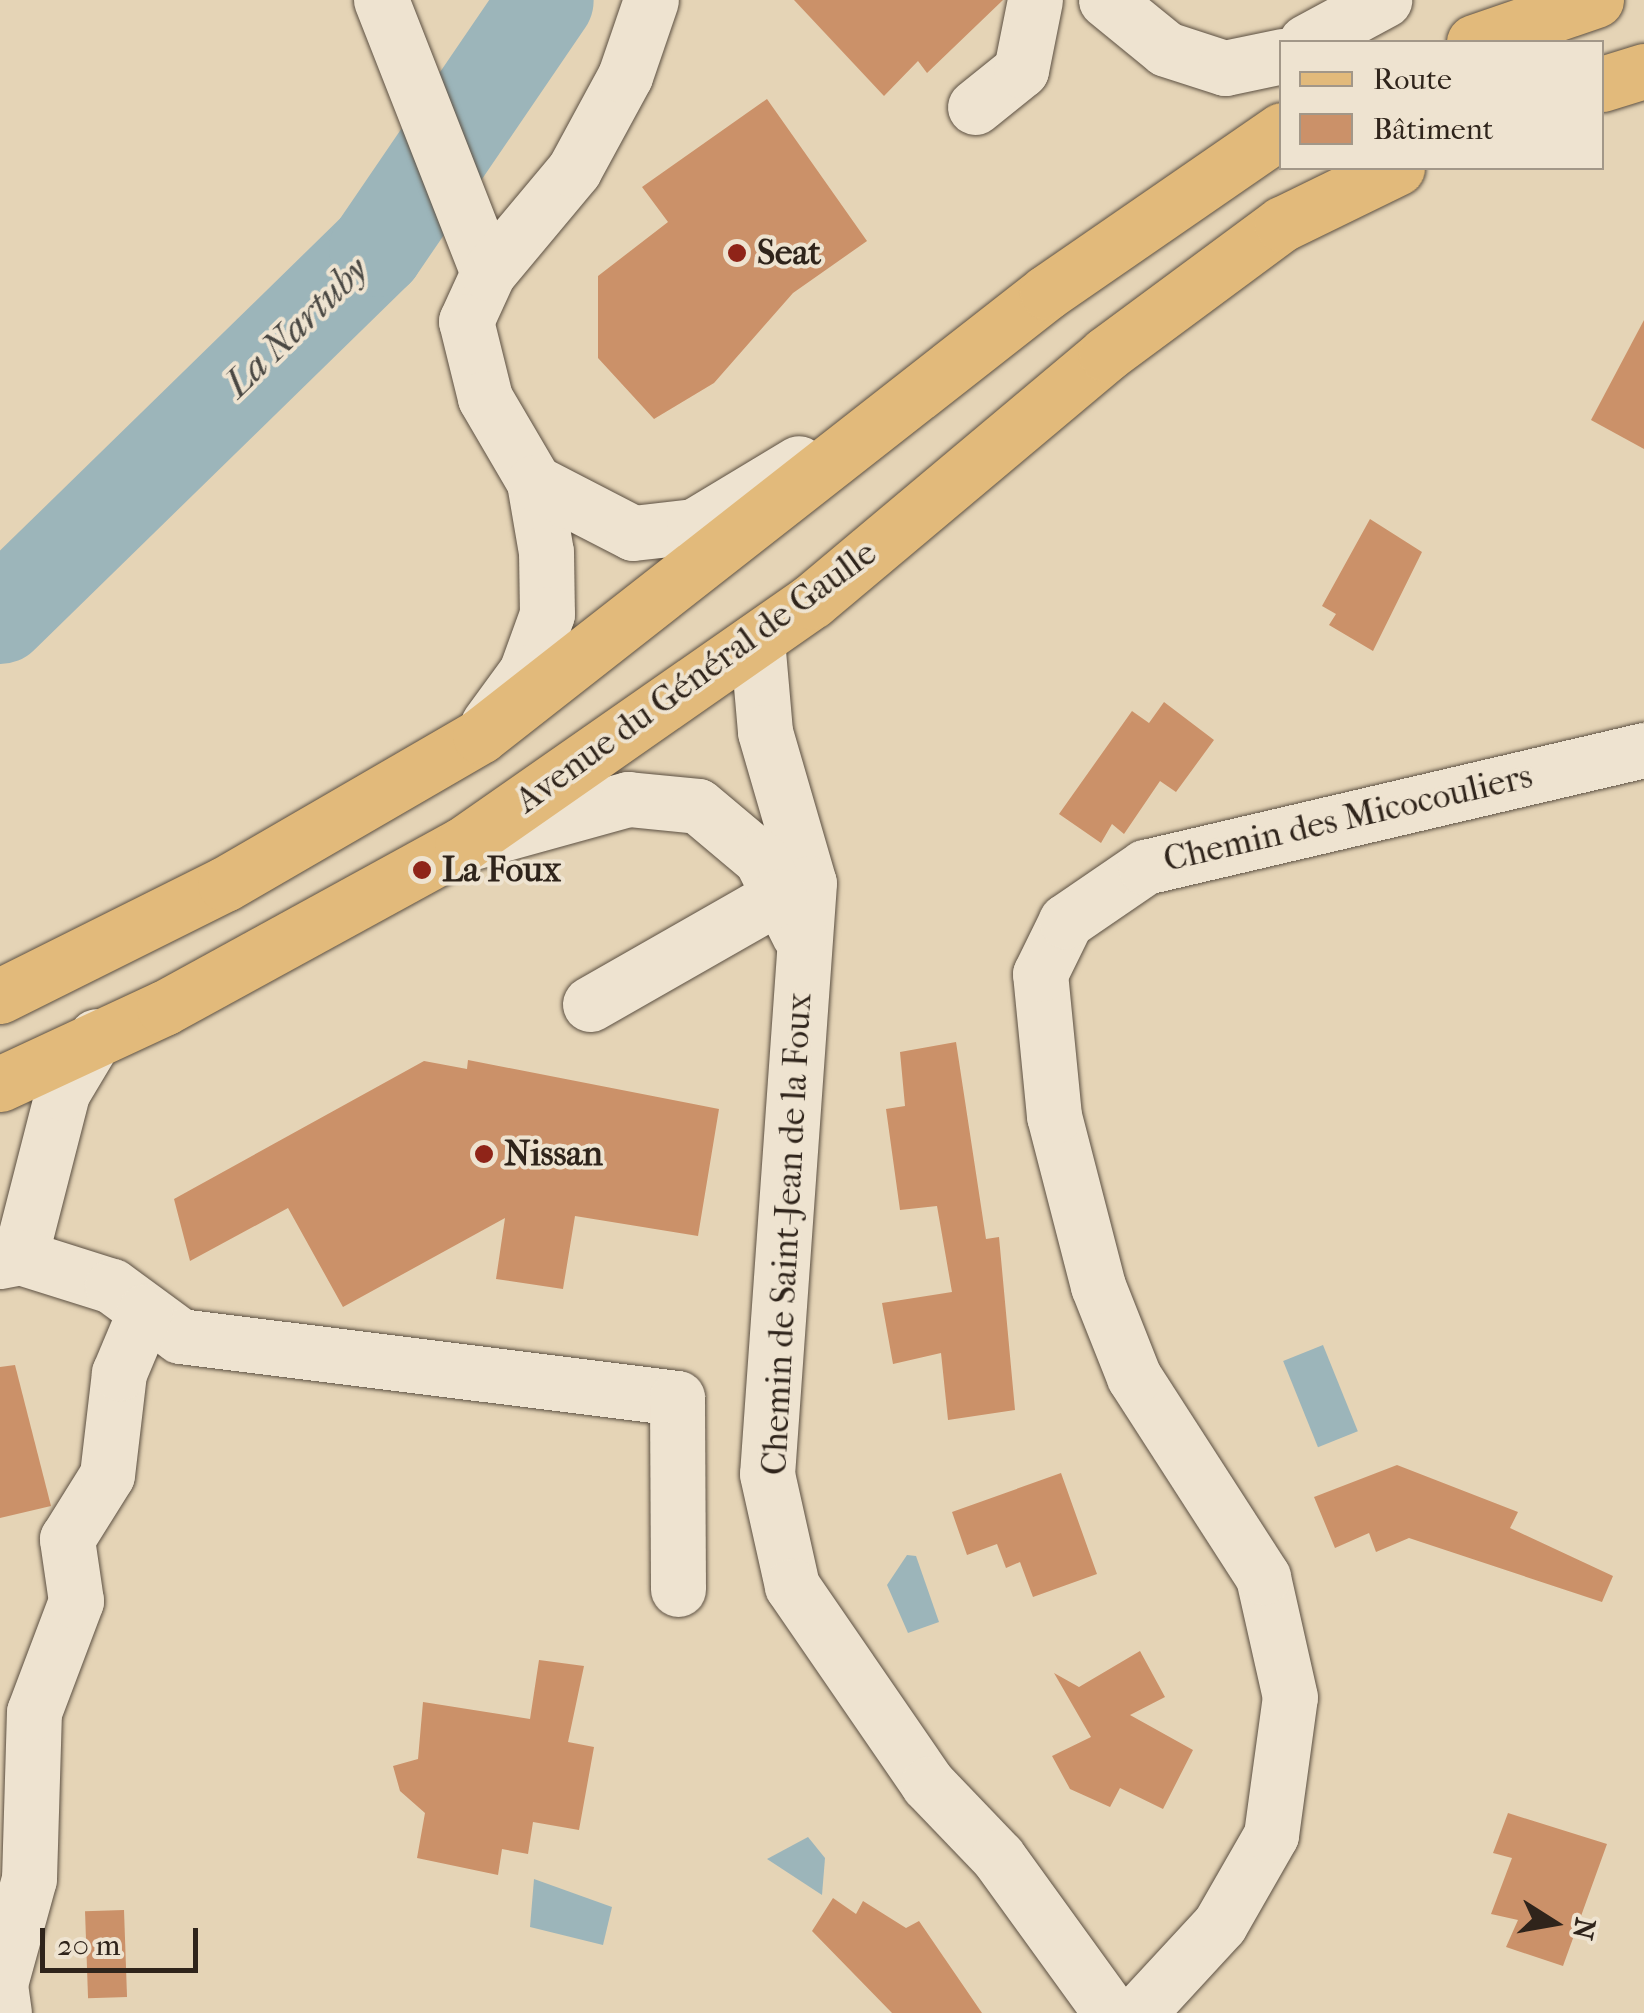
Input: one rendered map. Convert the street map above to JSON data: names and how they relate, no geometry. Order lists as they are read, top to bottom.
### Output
{
  "streets": {
    "main road": ["Avenue du Général de Gaulle"],
    "street": ["Chemin des Micocouliers", "Chemin de Saint-Jean de la Foux"]
  },
  "crossings": [
    ["Avenue du Général de Gaulle", "Chemin de Saint-Jean de la Foux"]
  ],
  "water": ["La Nartuby"],
  "places": ["Seat", "La Foux", "Nissan"],
  "legend": ["Route", "Bâtiment"],
  "scale_bar": "20 m",
  "north": "right"
}
